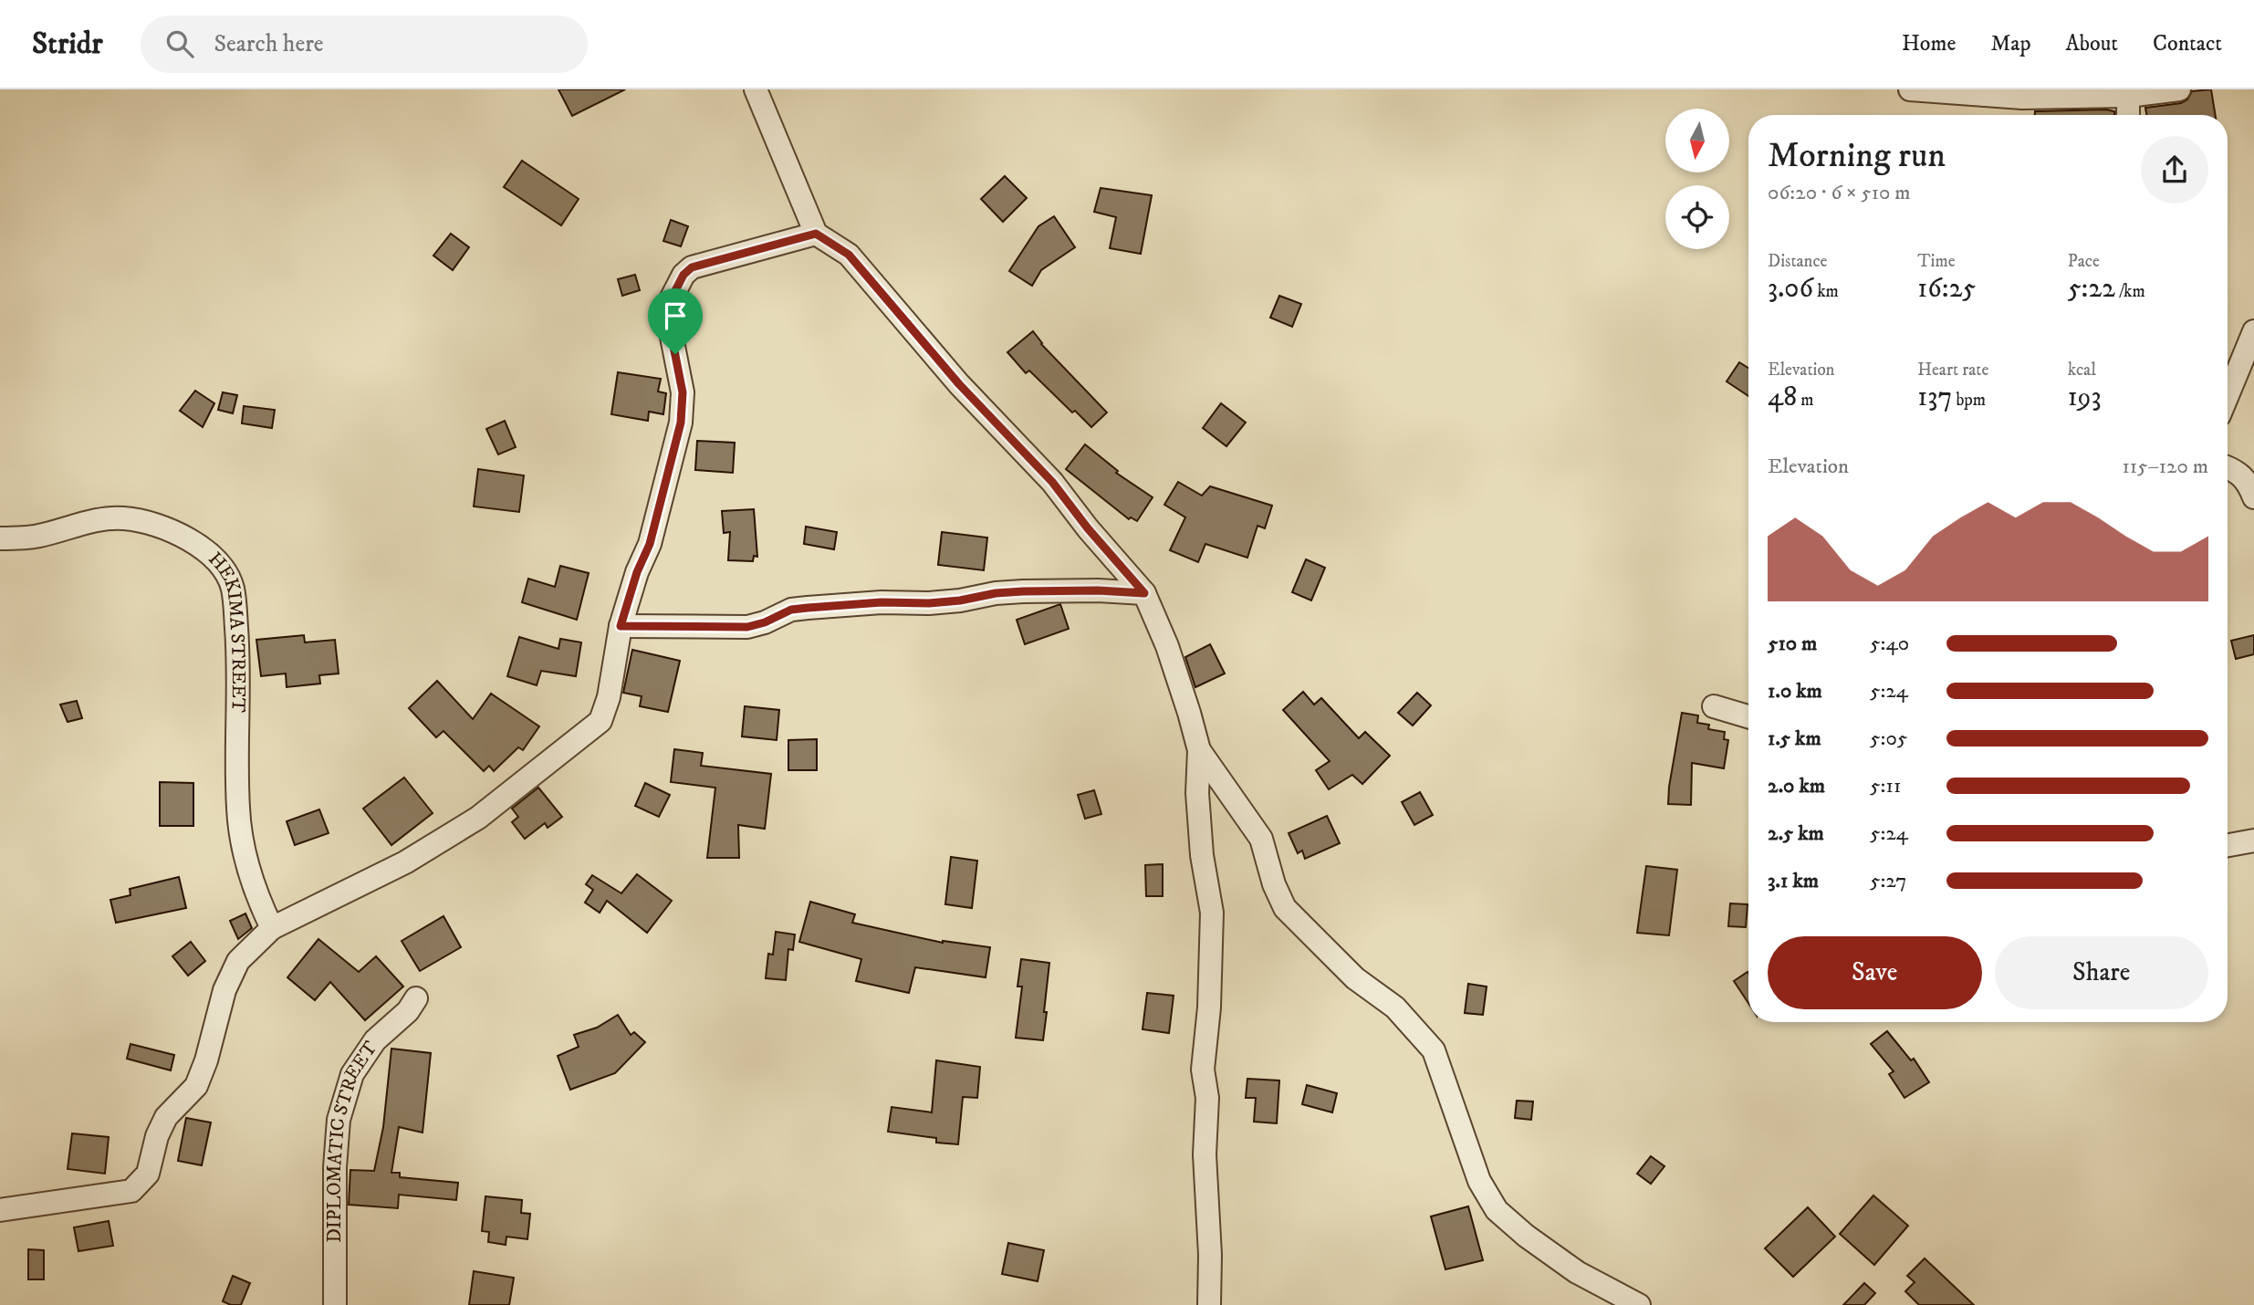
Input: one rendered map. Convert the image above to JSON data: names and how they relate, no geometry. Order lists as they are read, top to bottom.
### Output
{
  "streets": {
    "street": ["HEKIMA STREET", "DIPLOMATIC STREET"]
  },
  "north": "bottom",
  "page": {
    "header": "Stridr",
    "search": "Search here",
    "nav": [
      "Home",
      "Map",
      "About",
      "Contact"
    ],
    "heading": ["Morning run", "06:20 · 6 × 510 m"],
    "stats": [
      ["Distance", "3.06 km"],
      ["Time", "16:25"],
      ["Pace", "5:22 /km"],
      ["Elevation", "48 m"],
      ["Heart rate", "137 bpm"],
      ["kcal", "193"]
    ],
    "chart": ["Elevation", "115–120 m"],
    "list": [
      {
        "name": "510 m",
        "note": "5:40"
      },
      {
        "name": "1.0 km",
        "note": "5:24"
      },
      {
        "name": "1.5 km",
        "note": "5:05"
      },
      {
        "name": "2.0 km",
        "note": "5:11"
      },
      {
        "name": "2.5 km",
        "note": "5:24"
      },
      {
        "name": "3.1 km",
        "note": "5:27"
      }
    ],
    "buttons": ["Save", "Share"]
  }
}
